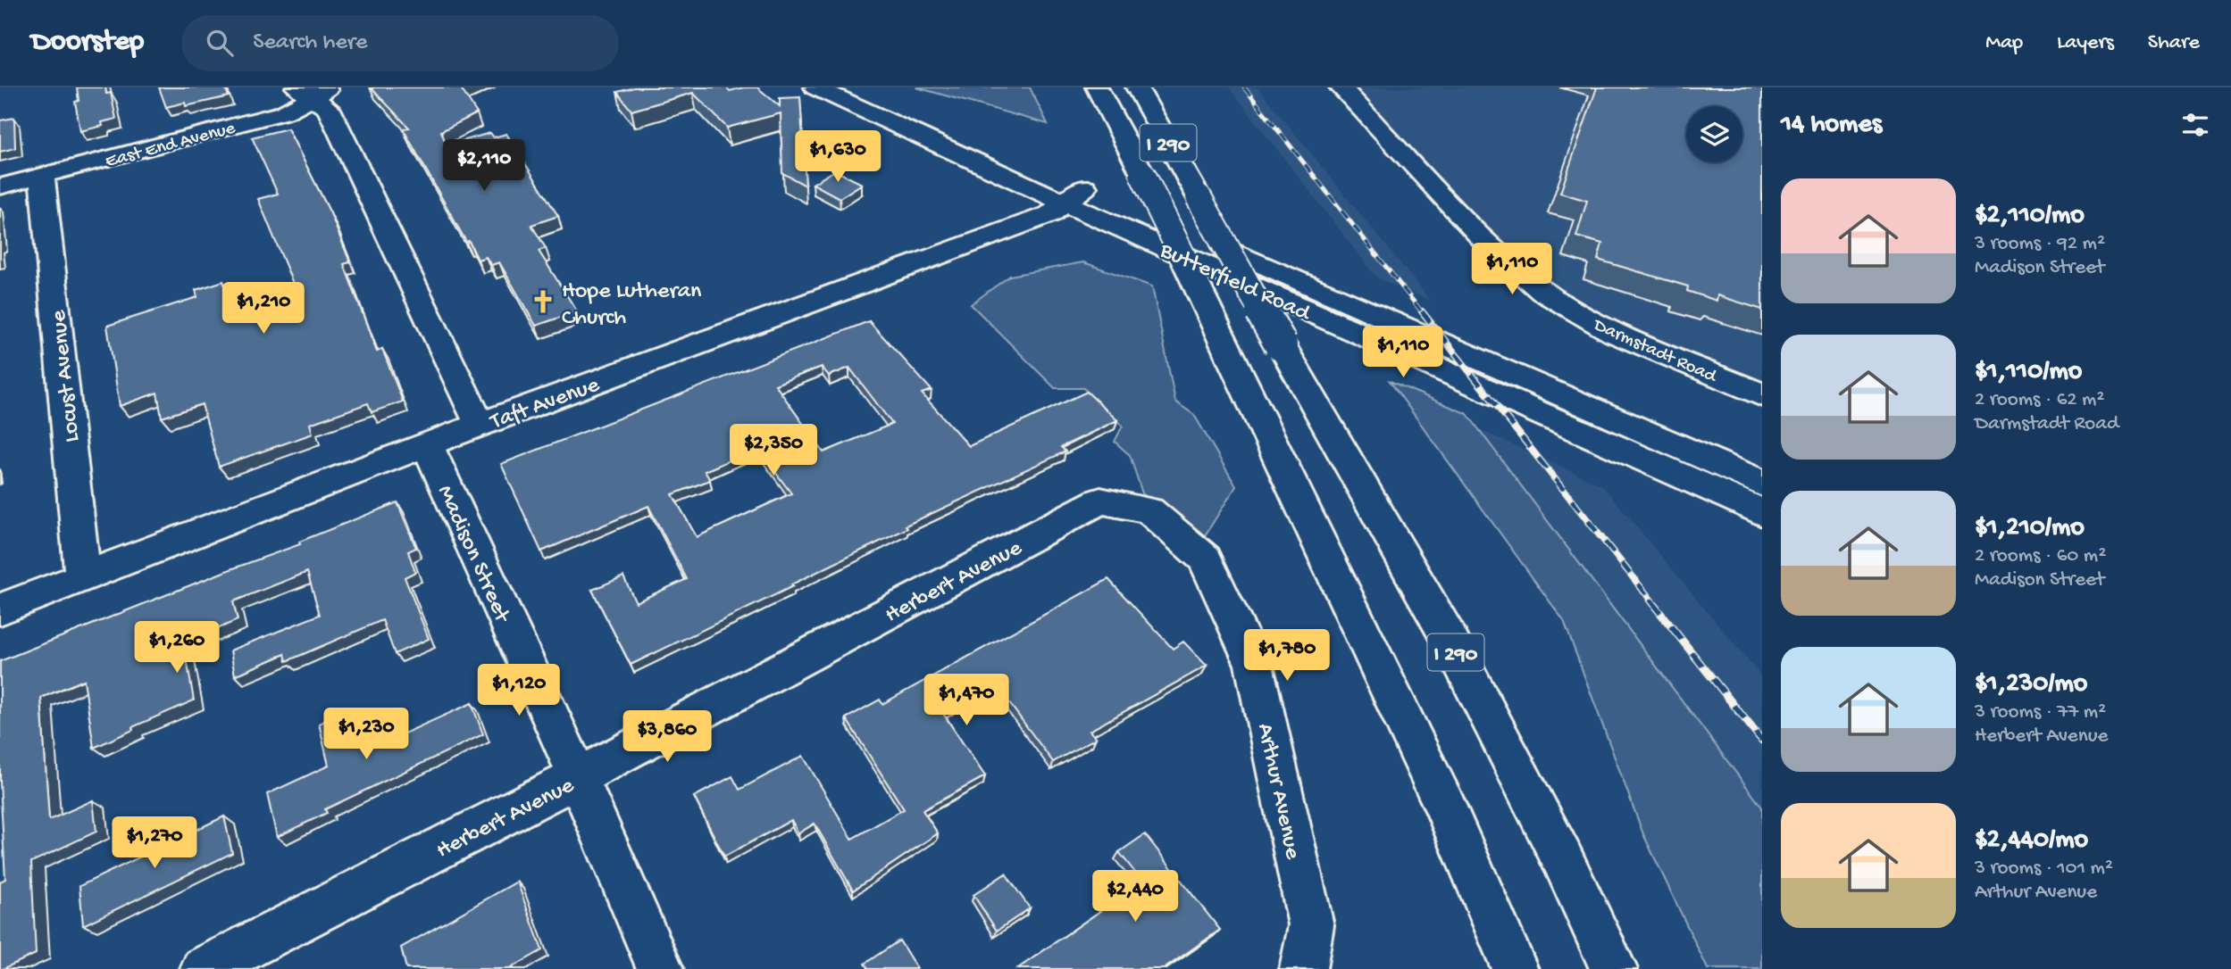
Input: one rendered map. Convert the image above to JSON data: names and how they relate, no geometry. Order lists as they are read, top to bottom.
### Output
{
  "streets": {
    "main road": [
      "East End Avenue",
      "I 290",
      "Butterfield Road",
      "Darmstadt Road",
      "Locust Avenue",
      "Taft Avenue",
      "Madison Street",
      "Herbert Avenue",
      "Arthur Avenue"
    ]
  },
  "crossings": [
    ["East End Avenue", "Locust Avenue"],
    ["Butterfield Road", "Taft Avenue"],
    ["Locust Avenue", "Taft Avenue"],
    ["Taft Avenue", "Madison Street"],
    ["Madison Street", "Herbert Avenue"],
    ["Herbert Avenue", "Arthur Avenue"]
  ],
  "places": {
    "church": ["Hope Lutheran Church"]
  },
  "page": {
    "header": "Doorstep",
    "search": "Search here",
    "nav": ["Map", "Layers", "Share"],
    "heading": "14 homes",
    "price": [
      "$1,630",
      "$2,110",
      "$1,110",
      "$1,210",
      "$1,110",
      "$2,350",
      "$1,260",
      "$1,780",
      "$1,120",
      "$1,470",
      "$1,230",
      "$3,860",
      "$1,270",
      "$2,440"
    ],
    "list": [
      {
        "name": "$2,110/mo",
        "note": "3 rooms · 92 m² · Madison Street"
      },
      {
        "name": "$1,110/mo",
        "note": "2 rooms · 62 m² · Darmstadt Road"
      },
      {
        "name": "$1,210/mo",
        "note": "2 rooms · 60 m² · Madison Street"
      },
      {
        "name": "$1,230/mo",
        "note": "3 rooms · 77 m² · Herbert Avenue"
      },
      {
        "name": "$2,440/mo",
        "note": "3 rooms · 101 m² · Arthur Avenue"
      }
    ]
  }
}
